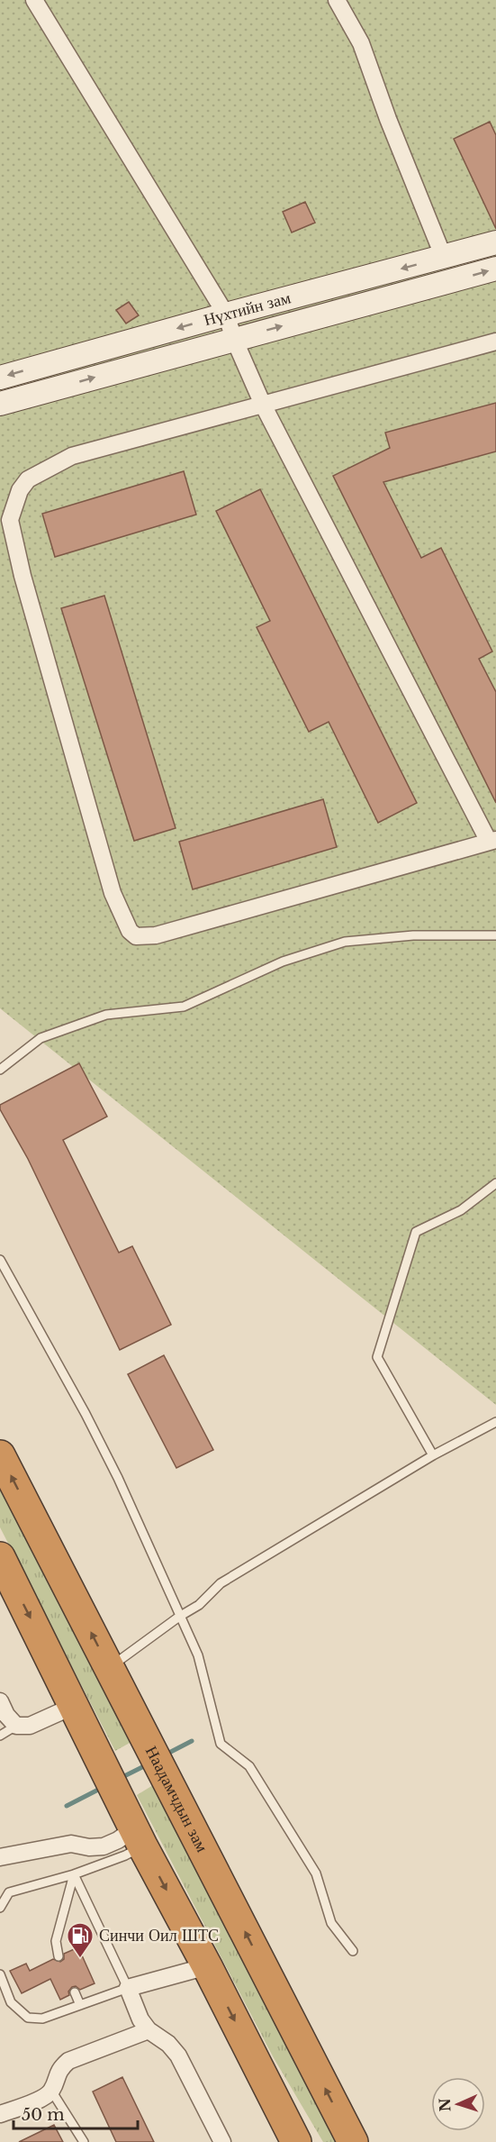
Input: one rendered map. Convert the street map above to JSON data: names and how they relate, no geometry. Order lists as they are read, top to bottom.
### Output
{
  "streets": {
    "highway": ["Наадамчдын зам"],
    "main road": ["Нүхтийн зам"]
  },
  "places": {
    "fuel station": ["Синчи Оил ШТС"]
  },
  "scale_bar": "50 m",
  "north": "left"
}
